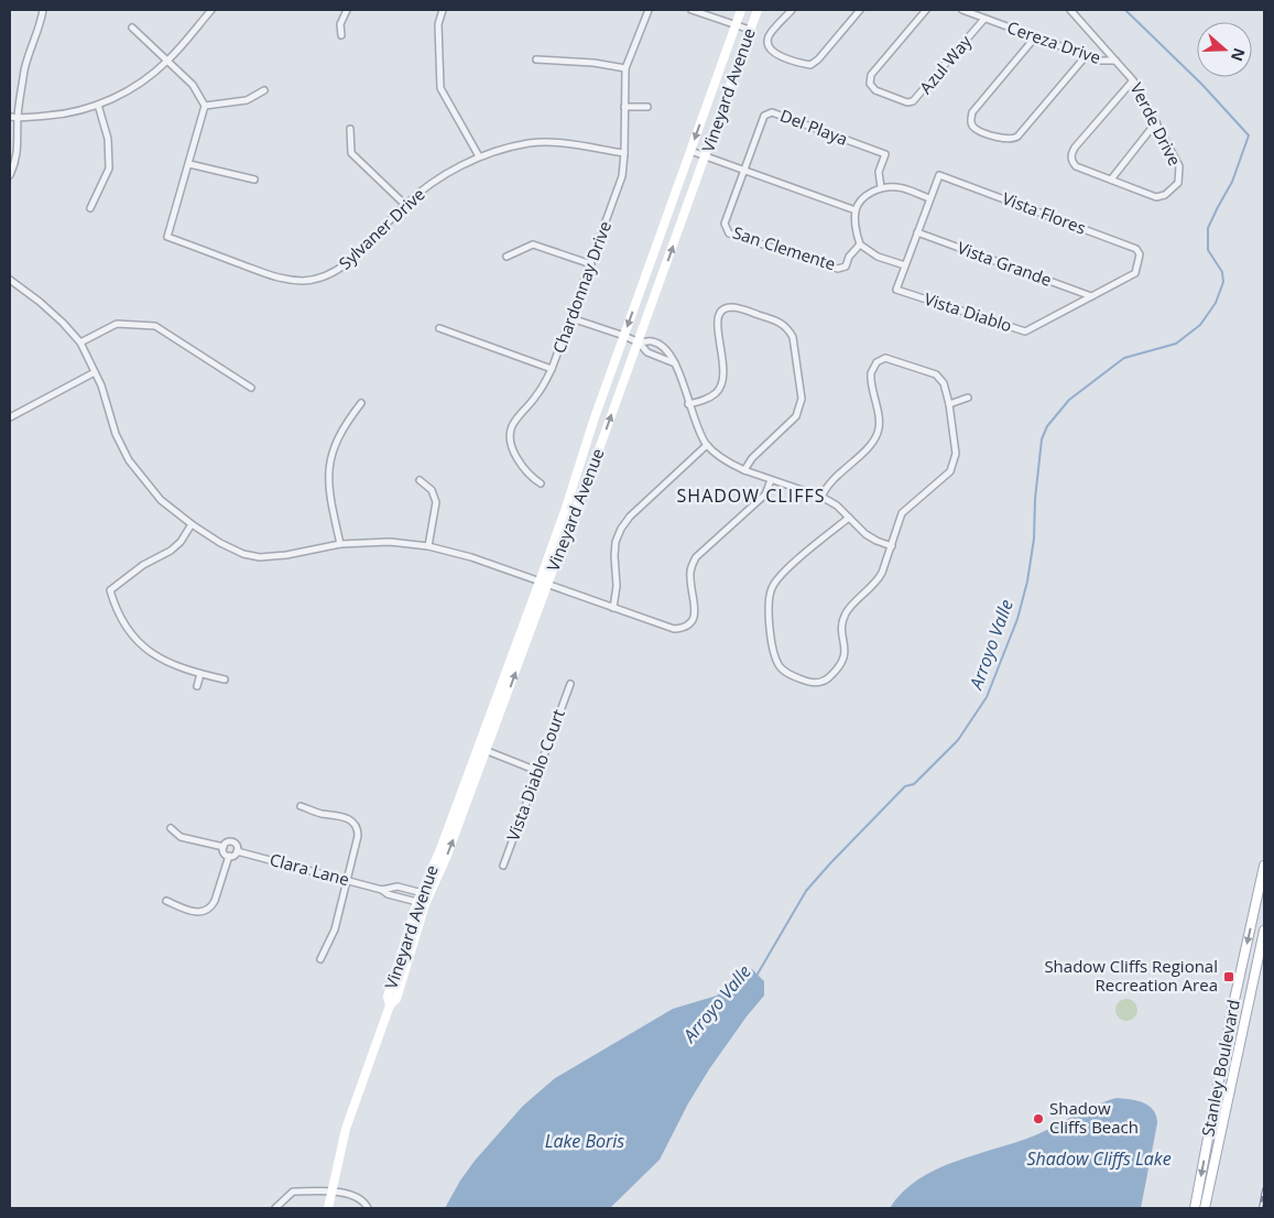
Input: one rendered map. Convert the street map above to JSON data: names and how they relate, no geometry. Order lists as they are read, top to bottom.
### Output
{
  "streets": {
    "street": [
      "Cereza Drive",
      "Azul Way",
      "Vineyard Avenue",
      "Verde Drive",
      "Del Playa",
      "Vista Flores",
      "Sylvaner Drive",
      "San Clemente",
      "Vista Grande",
      "Chardonnay Drive",
      "Vista Diablo",
      "Vista Diablo Court",
      "Clara Lane",
      "Stanley Boulevard"
    ]
  },
  "crossings": [
    ["Cereza Drive", "Azul Way"],
    ["Cereza Drive", "Verde Drive"],
    ["Vineyard Avenue", "Clara Lane"],
    ["Del Playa", "Vista Flores"],
    ["Del Playa", "San Clemente"],
    ["Del Playa", "Vista Grande"],
    ["Del Playa", "Vista Diablo"],
    ["Vista Flores", "San Clemente"],
    ["Vista Flores", "Vista Grande"],
    ["Vista Flores", "Vista Diablo"],
    ["Sylvaner Drive", "Chardonnay Drive"],
    ["San Clemente", "Vista Grande"],
    ["San Clemente", "Vista Diablo"],
    ["Vista Grande", "Vista Diablo"]
  ],
  "districts": ["SHADOW CLIFFS"],
  "water": ["Arroyo Valle", "Lake Boris", "Shadow Cliffs Lake"],
  "places": {
    "transit": ["Shadow Cliffs Regional Recreation Area"],
    "other": ["Shadow Cliffs Beach"]
  },
  "north": "right"
}
